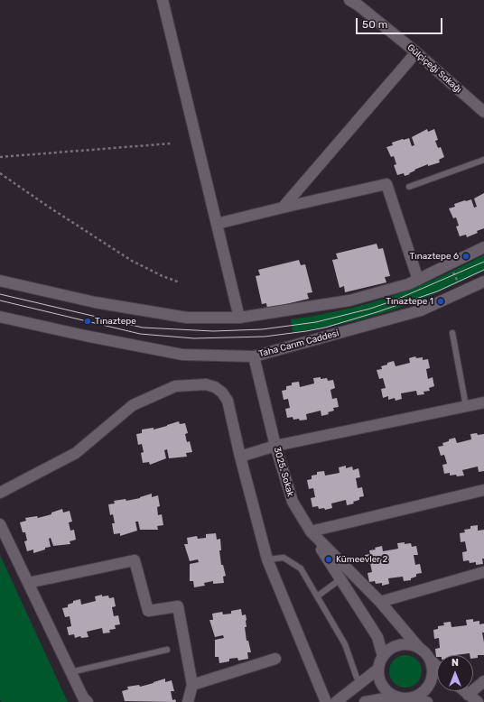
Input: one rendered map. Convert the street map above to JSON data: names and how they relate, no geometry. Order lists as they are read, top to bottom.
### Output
{
  "streets": {
    "street": ["Gülçiçeği Sokağı", "Taha Carım Caddesi", "3025. Sokak"]
  },
  "crossings": [
    ["Taha Carım Caddesi", "3025. Sokak"]
  ],
  "places": [
    "Tınaztepe 6",
    "Tınaztepe 1",
    "Tınaztepe",
    "Kümeevler 2"
  ],
  "scale_bar": "50 m",
  "north": "top"
}
